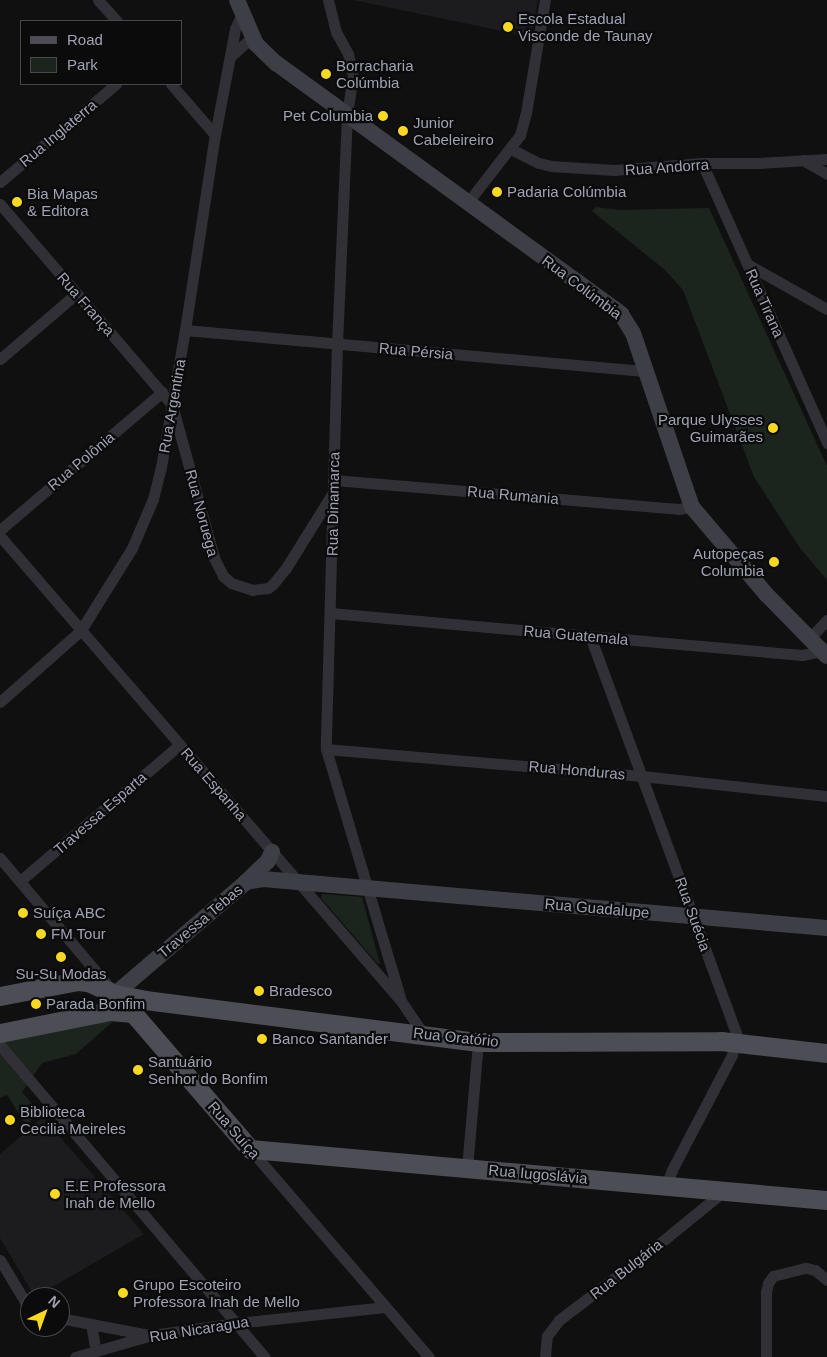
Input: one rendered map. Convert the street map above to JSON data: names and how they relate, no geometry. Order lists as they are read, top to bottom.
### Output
{
  "streets": {
    "main road": [
      "Rua Colúmbia",
      "Rua Guadalupe",
      "Travessa Tebas",
      "Rua Oratório",
      "Rua Suíça",
      "Rua Iugoslávia"
    ],
    "street": [
      "Rua Inglaterra",
      "Rua Andorra",
      "Rua Tirana",
      "Rua França",
      "Rua Pérsia",
      "Rua Argentina",
      "Rua Polônia",
      "Rua Rumania",
      "Rua Dinamarca",
      "Rua Noruega",
      "Rua Guatemala",
      "Rua Honduras",
      "Rua Espanha",
      "Travessa Esparta",
      "Rua Suécia",
      "Rua Bulgária",
      "Rua Nicaragua"
    ]
  },
  "crossings": [
    ["Rua Andorra", "Rua Tirana"],
    ["Rua Colúmbia", "Rua Pérsia"],
    ["Rua Colúmbia", "Rua Argentina"],
    ["Rua Colúmbia", "Rua Rumania"],
    ["Rua Colúmbia", "Rua Dinamarca"],
    ["Rua Colúmbia", "Rua Guatemala"],
    ["Rua França", "Rua Argentina"],
    ["Rua França", "Rua Polônia"],
    ["Rua França", "Rua Noruega"],
    ["Rua Pérsia", "Rua Argentina"],
    ["Rua Pérsia", "Rua Dinamarca"],
    ["Rua Argentina", "Rua Noruega"],
    ["Rua Argentina", "Rua Espanha"],
    ["Rua Rumania", "Rua Dinamarca"],
    ["Rua Dinamarca", "Rua Noruega"],
    ["Rua Dinamarca", "Rua Guatemala"],
    ["Rua Dinamarca", "Rua Honduras"],
    ["Rua Dinamarca", "Rua Espanha"],
    ["Rua Dinamarca", "Rua Guadalupe"],
    ["Rua Dinamarca", "Travessa Tebas"],
    ["Rua Guatemala", "Rua Suécia"],
    ["Rua Honduras", "Rua Suécia"],
    ["Rua Espanha", "Travessa Esparta"],
    ["Rua Espanha", "Travessa Tebas"],
    ["Rua Espanha", "Rua Oratório"],
    ["Travessa Esparta", "Rua Suíça"],
    ["Rua Guadalupe", "Rua Suécia"],
    ["Rua Guadalupe", "Travessa Tebas"],
    ["Rua Suécia", "Rua Oratório"],
    ["Travessa Tebas", "Rua Oratório"],
    ["Travessa Tebas", "Rua Suíça"],
    ["Rua Oratório", "Rua Suíça"],
    ["Rua Suíça", "Rua Iugoslávia"],
    ["Rua Suíça", "Rua Nicaragua"],
    ["Rua Iugoslávia", "Rua Bulgária"]
  ],
  "places": [
    "Escola Estadual Visconde de Taunay",
    "Borracharia Colúmbia",
    "Pet Columbia",
    "Junior Cabeleireiro",
    "Padaria Colúmbia",
    "Bia Mapas & Editora",
    "Parque Ulysses Guimarães",
    "Autopeças Columbia",
    "Suíça ABC",
    "FM Tour",
    "Su-Su Modas",
    "Bradesco",
    "Parada Bonfim",
    "Banco Santander",
    "Santuário Senhor do Bonfim",
    "Biblioteca Cecilia Meireles",
    "E.E Professora Inah de Mello",
    "Grupo Escoteiro Professora Inah de Mello"
  ],
  "legend": ["Road", "Park"],
  "north": "top right"
}
